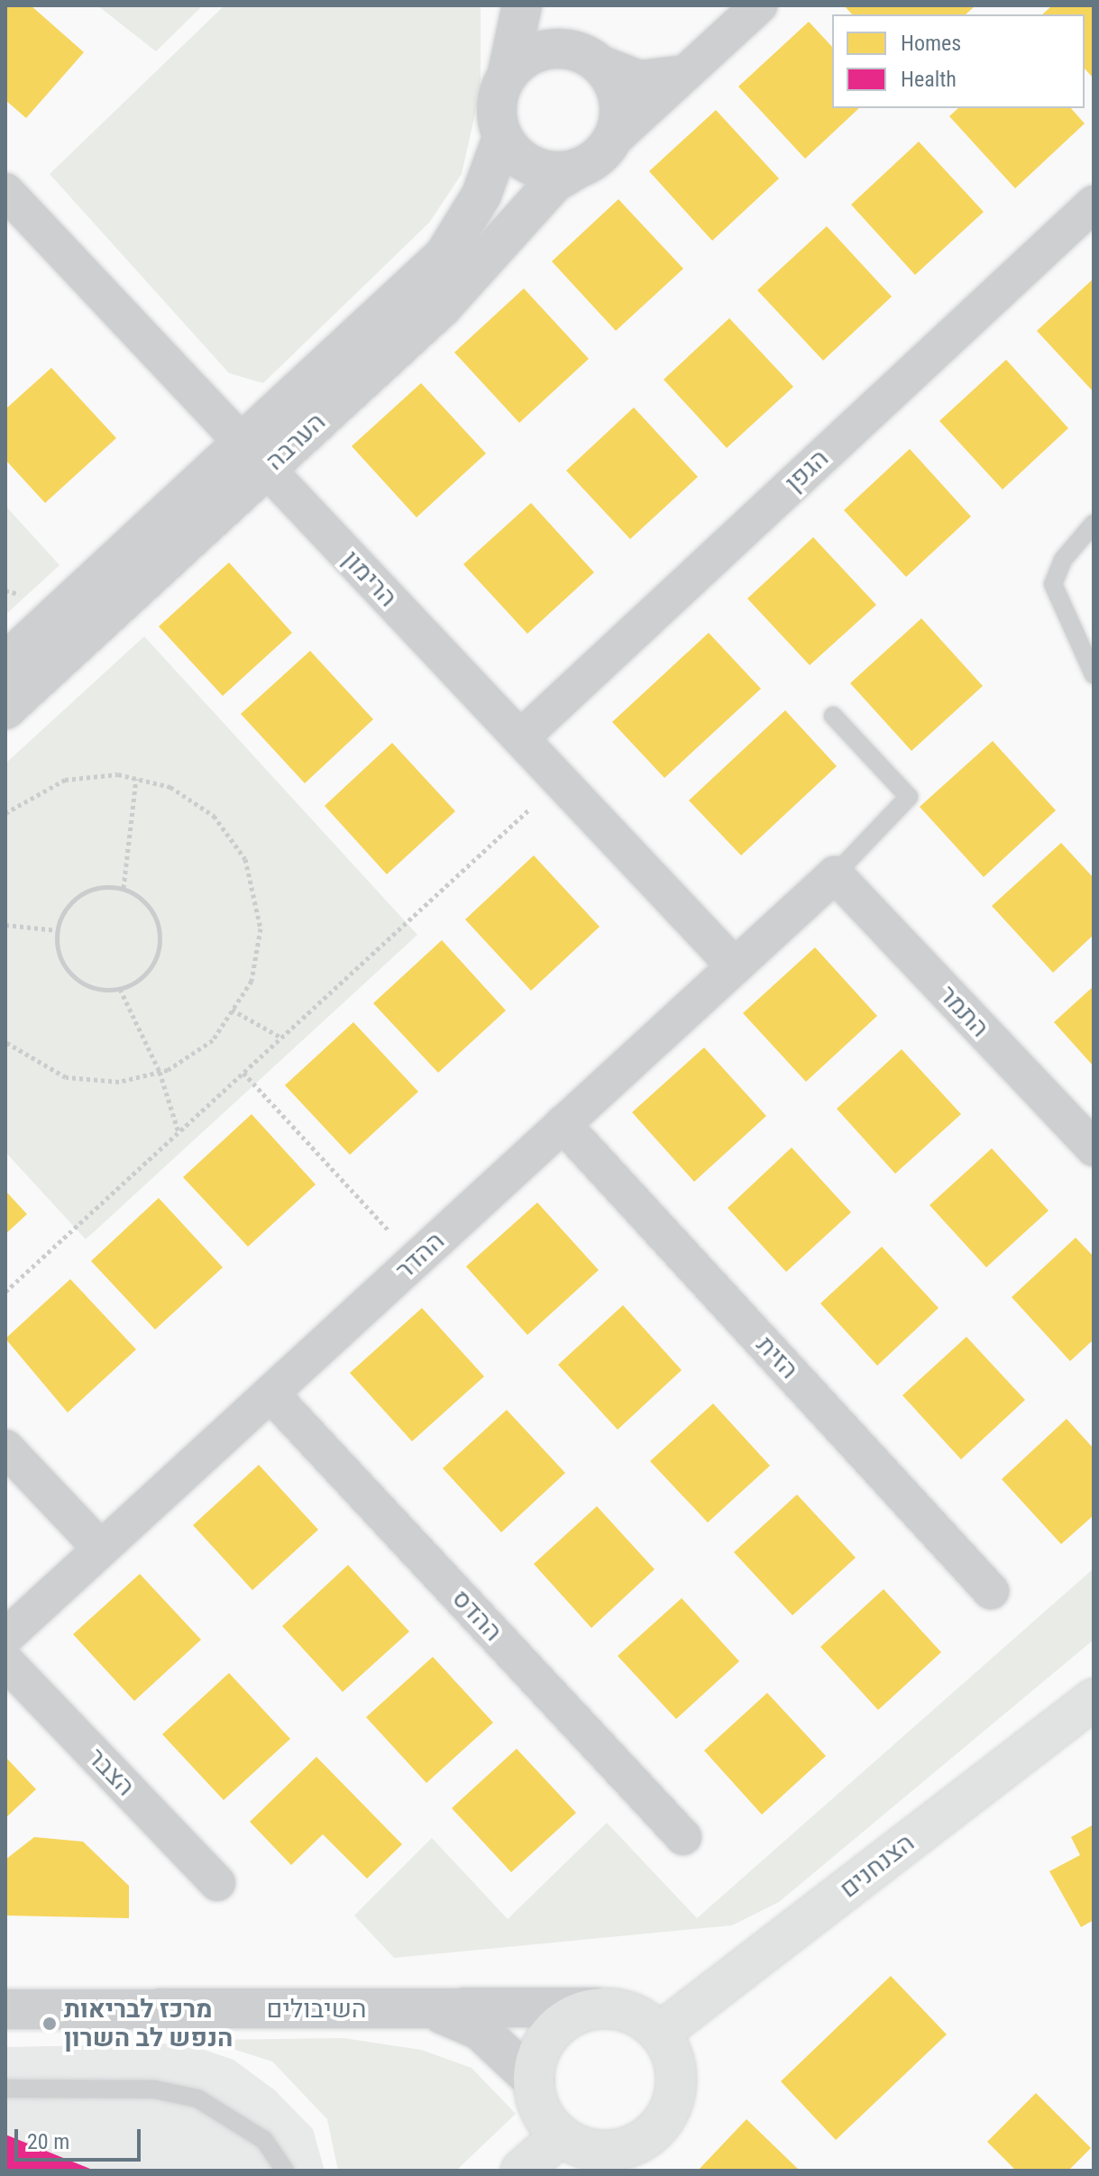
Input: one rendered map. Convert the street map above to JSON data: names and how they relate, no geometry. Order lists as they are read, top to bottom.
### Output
{
  "streets": {
    "main road": ["הצנחנים"],
    "street": [
      "הערבה",
      "הגפן",
      "הרימון",
      "התמר",
      "ההדר",
      "הזית",
      "ההדס",
      "הצבר",
      "השיבולים"
    ]
  },
  "crossings": [
    ["הערבה", "הרימון"],
    ["הגפן", "הרימון"],
    ["הרימון", "ההדר"],
    ["התמר", "ההדר"],
    ["ההדר", "הזית"],
    ["ההדר", "ההדס"],
    ["הצנחנים", "השיבולים"]
  ],
  "places": ["מרכז לבריאות הנפש לב השרון"],
  "legend": ["Homes", "Health"],
  "scale_bar": "20 m"
}
